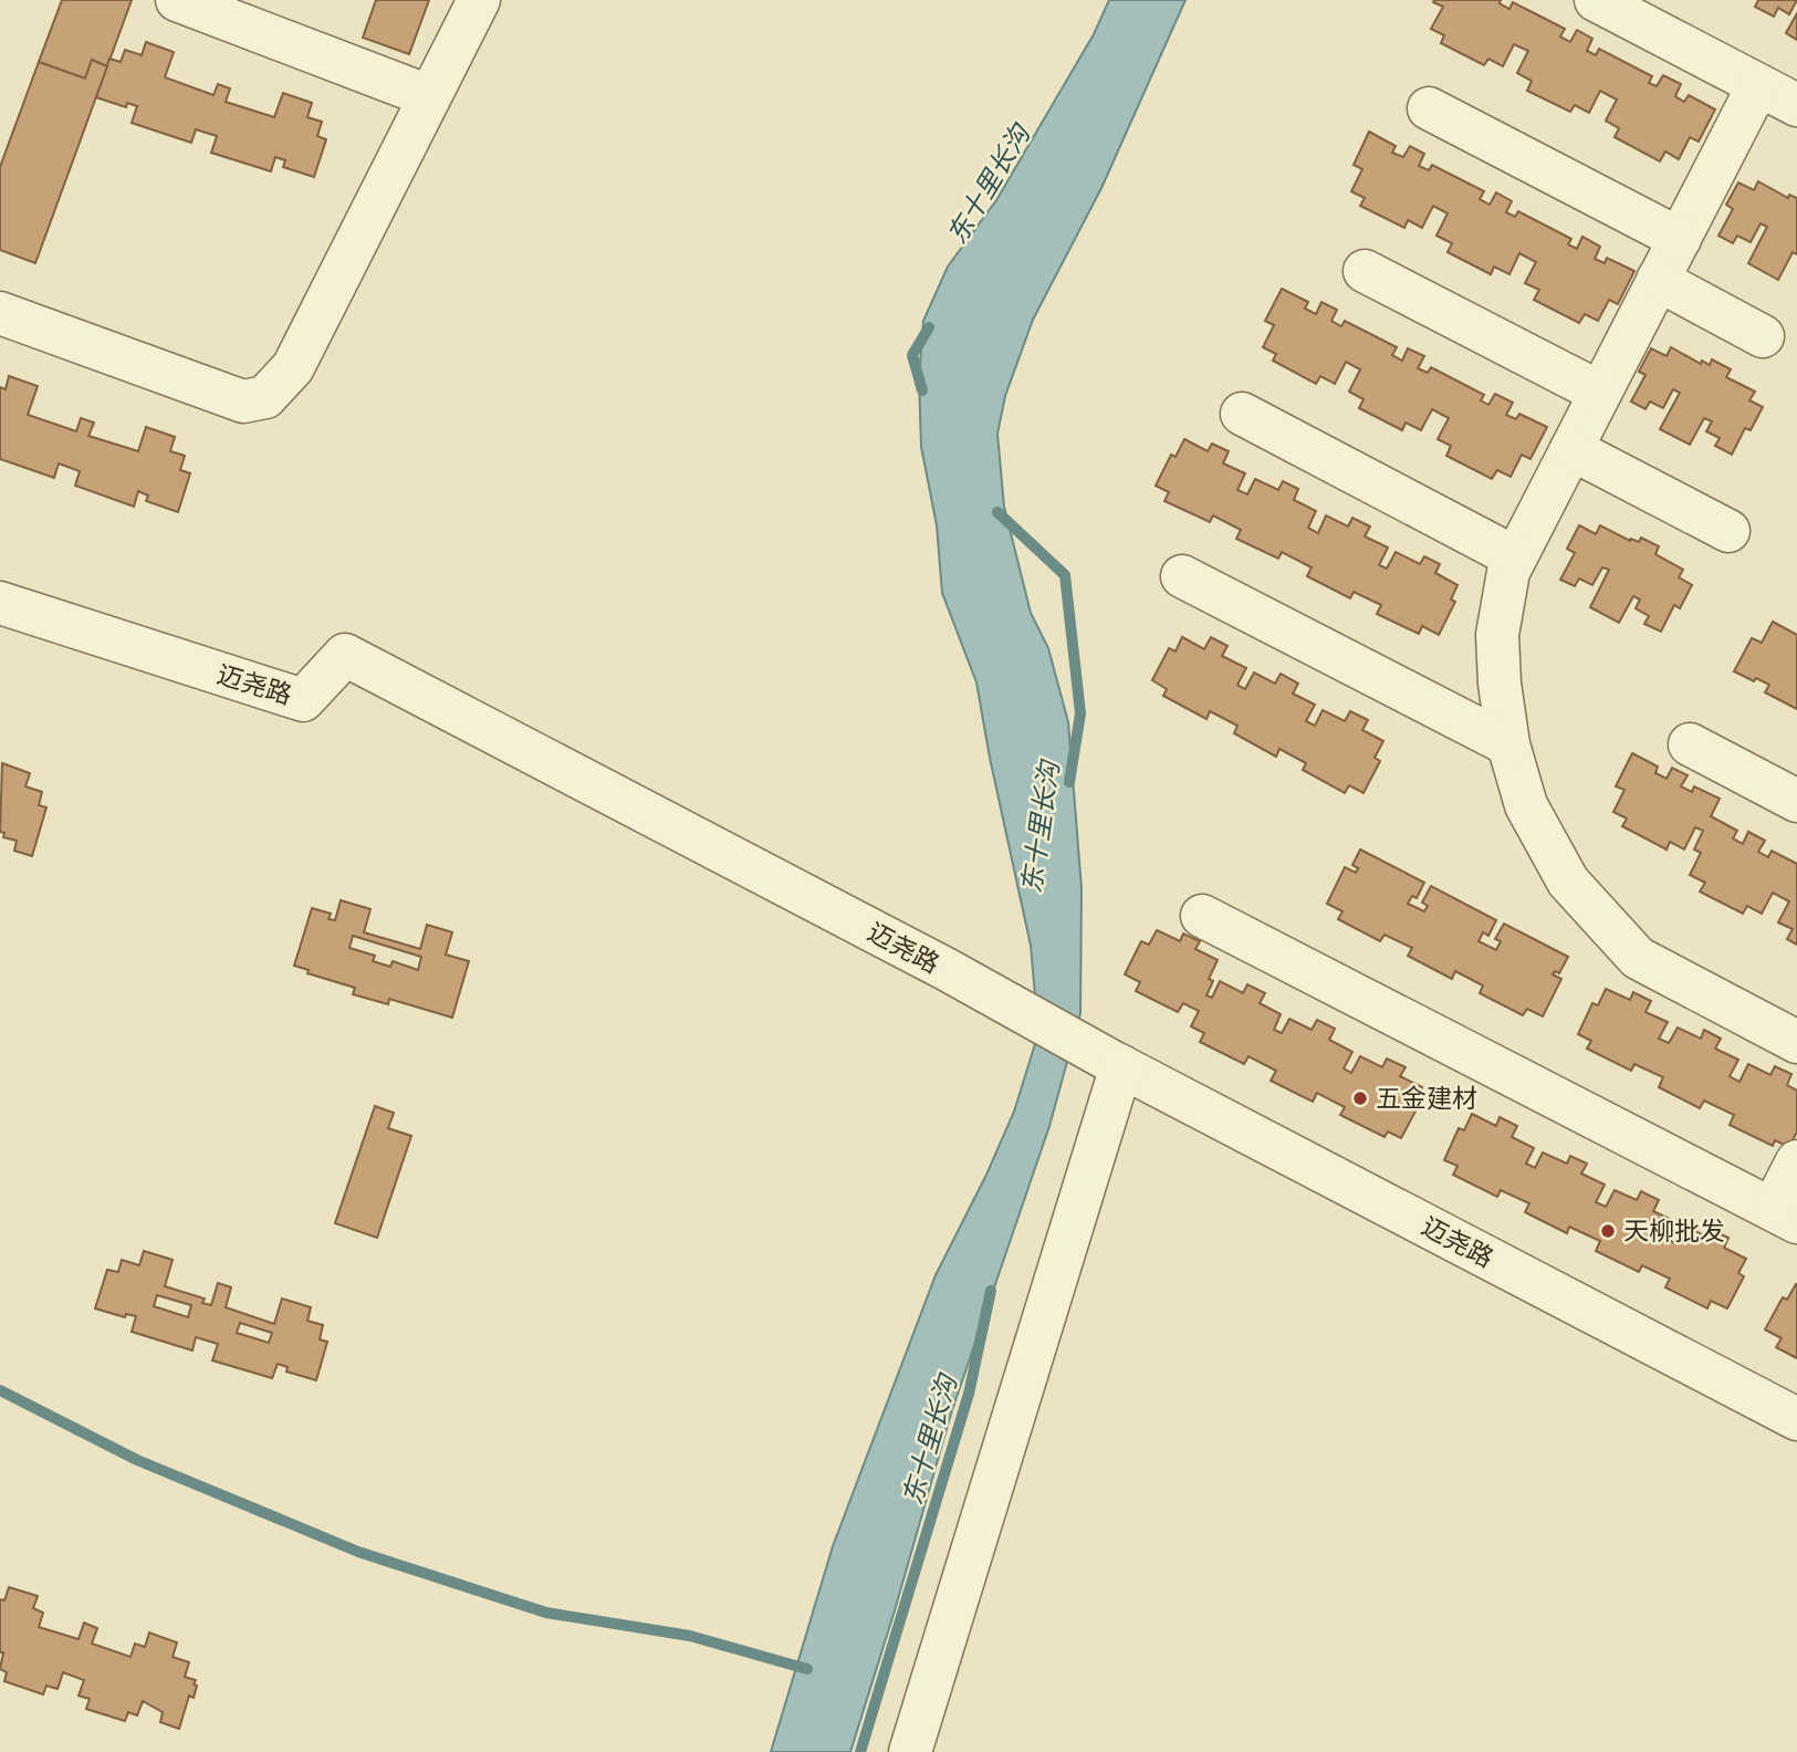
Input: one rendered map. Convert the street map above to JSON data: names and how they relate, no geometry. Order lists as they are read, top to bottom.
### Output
{
  "streets": {
    "street": ["迈尧路"]
  },
  "water": ["东十里长沟"],
  "places": ["五金建材", "天柳批发"]
}
